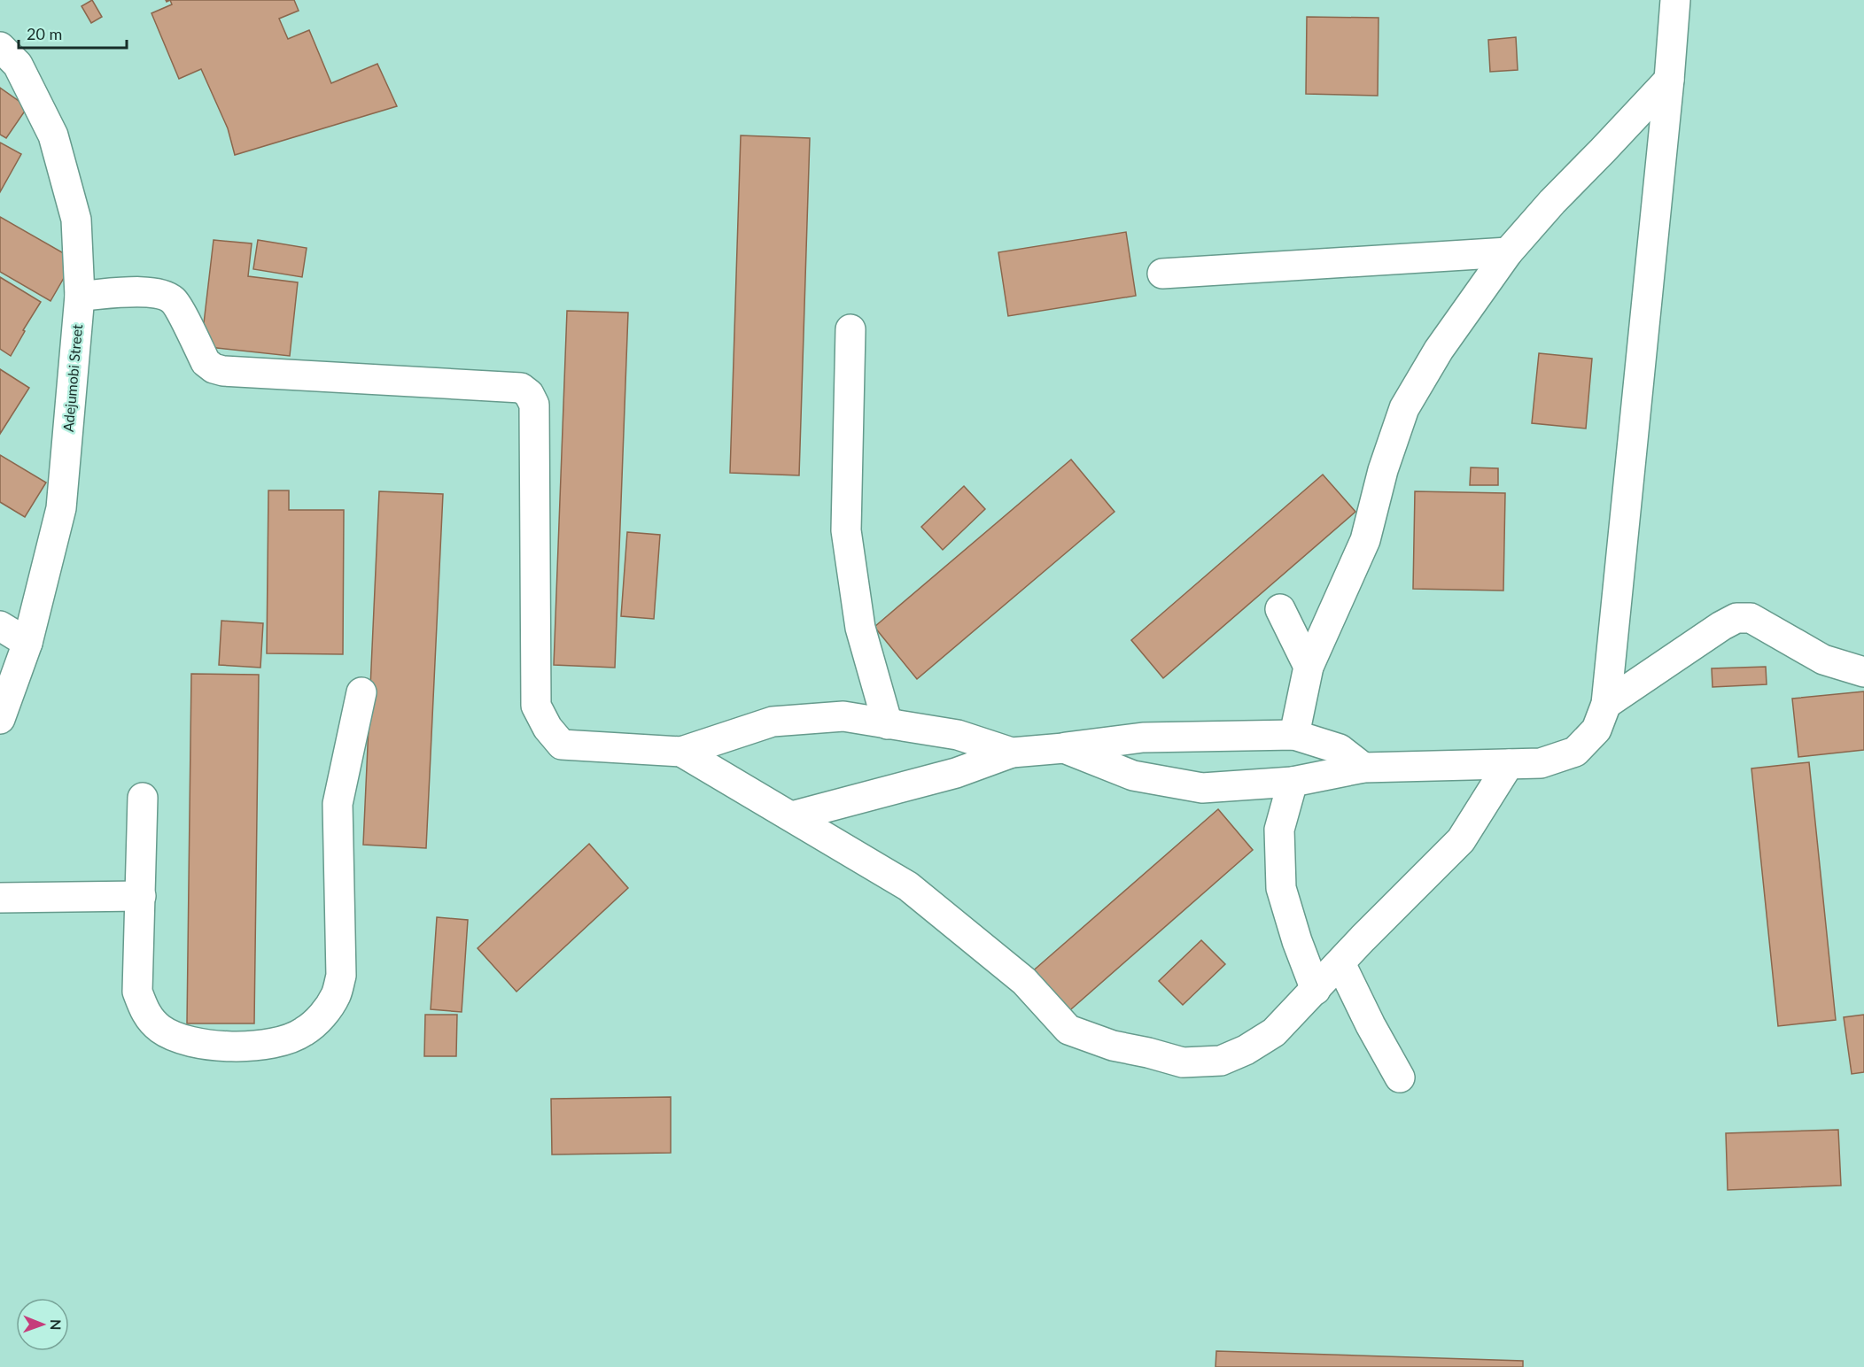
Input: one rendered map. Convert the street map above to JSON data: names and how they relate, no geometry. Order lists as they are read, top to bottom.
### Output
{
  "streets": {
    "street": ["Adejumobi Street"]
  },
  "scale_bar": "20 m",
  "north": "right"
}
